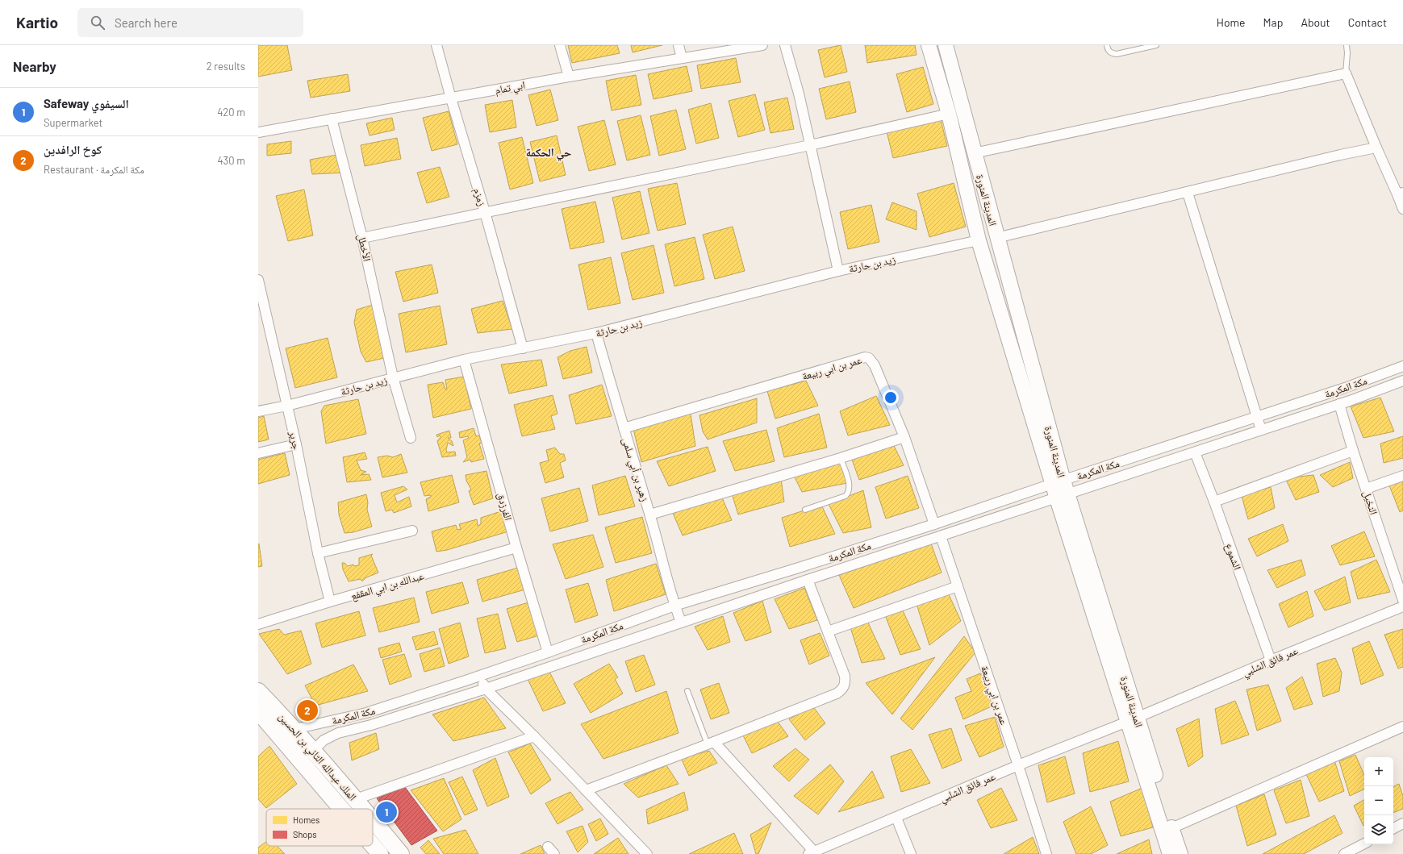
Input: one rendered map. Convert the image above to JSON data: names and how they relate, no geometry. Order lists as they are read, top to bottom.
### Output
{
  "streets": {
    "main road": ["المدينة المنورة", "الملك عبدالله الثاني بن الحسين"],
    "street": [
      "ابي تمام",
      "زمزم",
      "الأخطل",
      "زيد بن حارثة",
      "عمر بن ابي ربيعة",
      "مكة المكرمة",
      "جرير",
      "زهير بن أبي سلمى",
      "النخيل",
      "الفرزدق",
      "الشموع",
      "عبدالله بن ابي المقفع",
      "عمر فائق الشلبي"
    ]
  },
  "crossings": [
    ["ابي تمام", "زمزم"],
    ["ابي تمام", "الأخطل"],
    ["زمزم", "زيد بن حارثة"],
    ["المدينة المنورة", "مكة المكرمة"],
    ["المدينة المنورة", "عمر فائق الشلبي"],
    ["الأخطل", "زيد بن حارثة"],
    ["زيد بن حارثة", "جرير"],
    ["زيد بن حارثة", "زهير بن أبي سلمى"],
    ["زيد بن حارثة", "الفرزدق"],
    ["عمر بن ابي ربيعة", "مكة المكرمة"],
    ["عمر بن ابي ربيعة", "زهير بن أبي سلمى"],
    ["عمر بن ابي ربيعة", "عمر فائق الشلبي"],
    ["مكة المكرمة", "زهير بن أبي سلمى"],
    ["مكة المكرمة", "النخيل"],
    ["مكة المكرمة", "الفرزدق"],
    ["مكة المكرمة", "الشموع"],
    ["مكة المكرمة", "الملك عبدالله الثاني بن الحسين"],
    ["جرير", "عبدالله بن ابي المقفع"],
    ["الفرزدق", "عبدالله بن ابي المقفع"],
    ["الشموع", "عمر فائق الشلبي"]
  ],
  "districts": ["حي الحكمة"],
  "legend": ["Homes", "Shops"],
  "page": {
    "header": "Kartio",
    "search": "Search here",
    "nav": [
      "Home",
      "Map",
      "About",
      "Contact"
    ],
    "heading": ["Nearby", "2 results"],
    "list": [
      {
        "mark": "1",
        "name": "Safeway السيفوي",
        "note": "Supermarket",
        "value": "420 m"
      },
      {
        "mark": "2",
        "name": "كوخ الرافدين",
        "note": "Restaurant · مكة المكرمة",
        "value": "430 m"
      }
    ],
    "pins": ["2", "1"],
    "map_buttons": ["+", "−"]
  }
}
